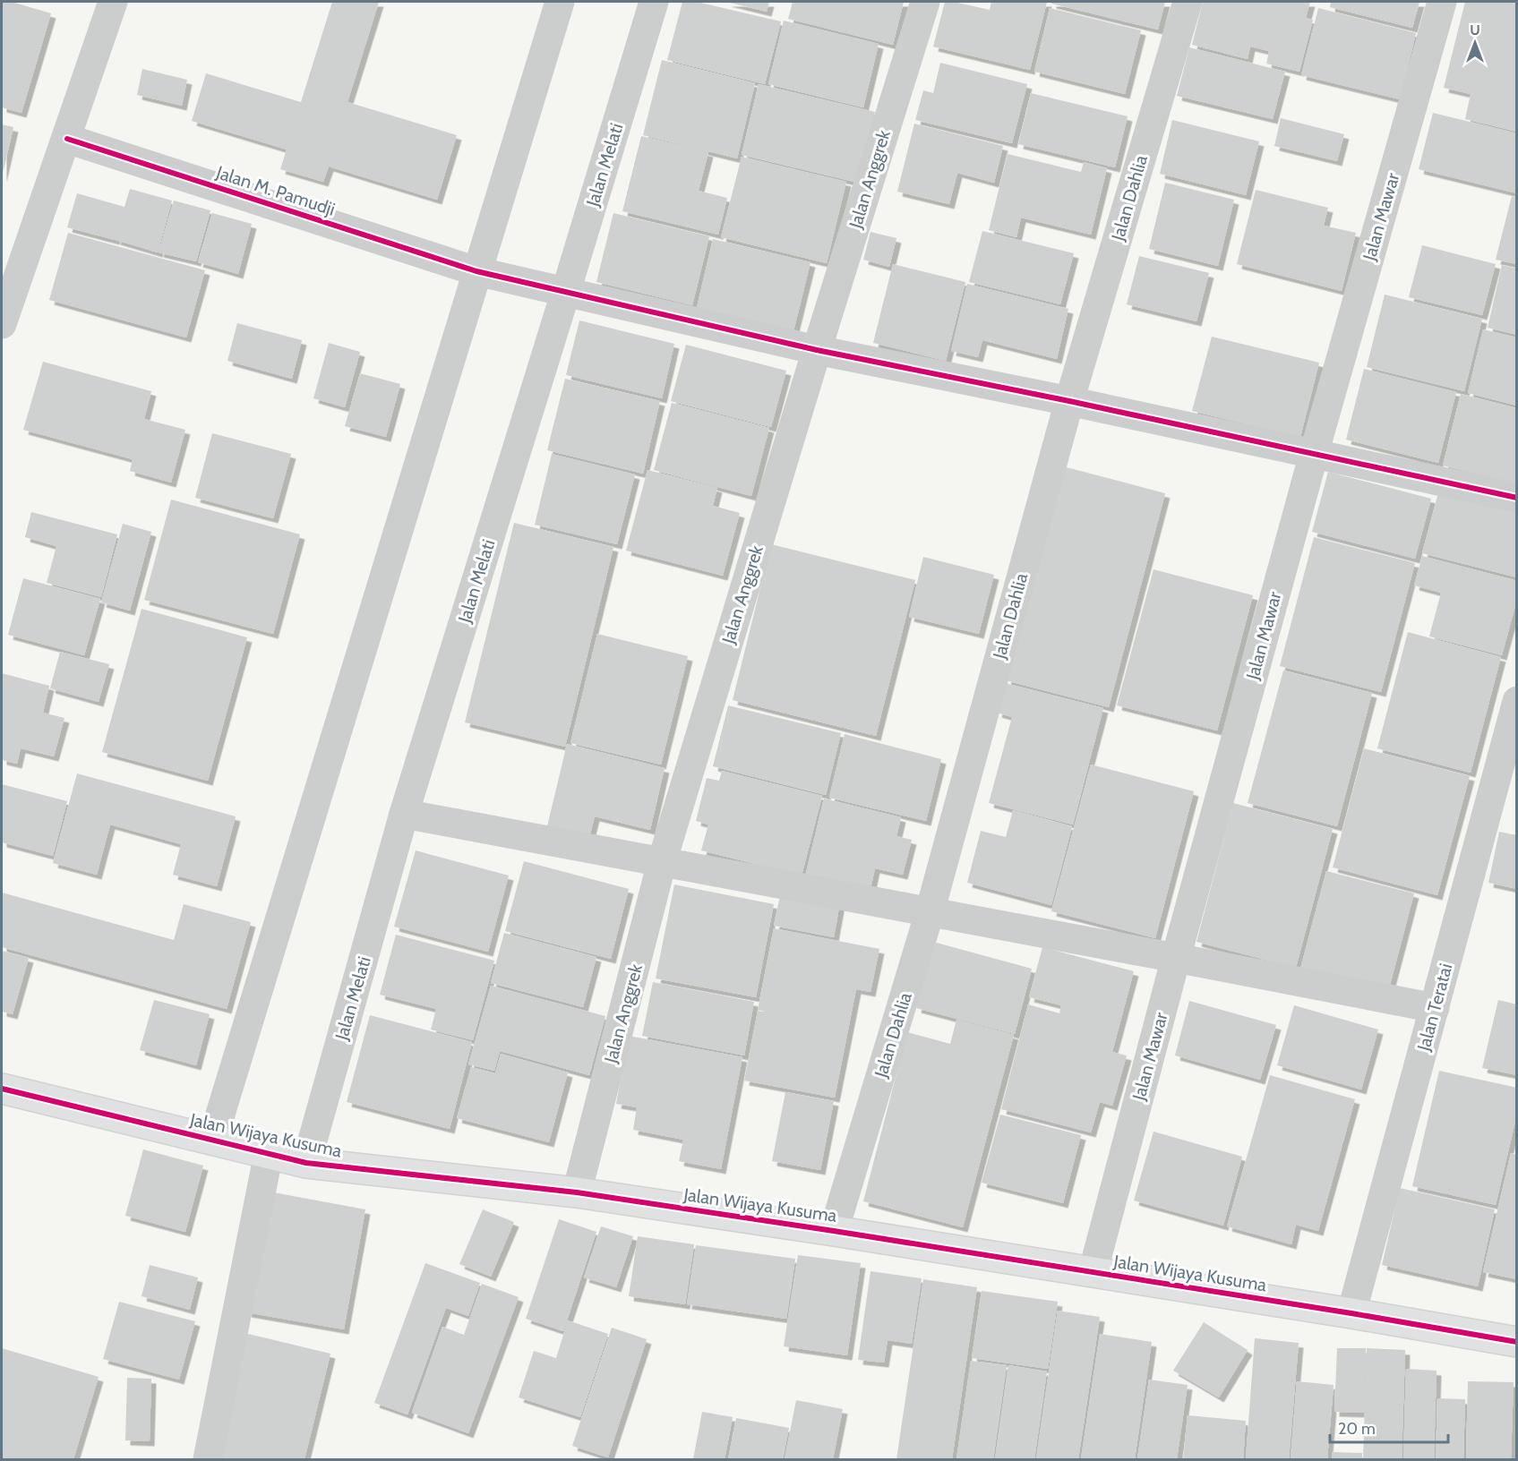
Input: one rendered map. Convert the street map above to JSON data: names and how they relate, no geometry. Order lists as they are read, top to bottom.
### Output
{
  "streets": {
    "street": [
      "Jalan Melati",
      "Jalan Anggrek",
      "Jalan M. Pamudji",
      "Jalan Dahlia",
      "Jalan Mawar",
      "Jalan Teratai",
      "Jalan Wijaya Kusuma"
    ]
  },
  "crossings": [
    ["Jalan Melati", "Jalan M. Pamudji"],
    ["Jalan Melati", "Jalan Wijaya Kusuma"],
    ["Jalan Anggrek", "Jalan M. Pamudji"],
    ["Jalan Anggrek", "Jalan Wijaya Kusuma"],
    ["Jalan M. Pamudji", "Jalan Dahlia"],
    ["Jalan M. Pamudji", "Jalan Mawar"],
    ["Jalan Dahlia", "Jalan Wijaya Kusuma"],
    ["Jalan Mawar", "Jalan Wijaya Kusuma"],
    ["Jalan Teratai", "Jalan Wijaya Kusuma"]
  ],
  "scale_bar": "20 m",
  "north": "top"
}
